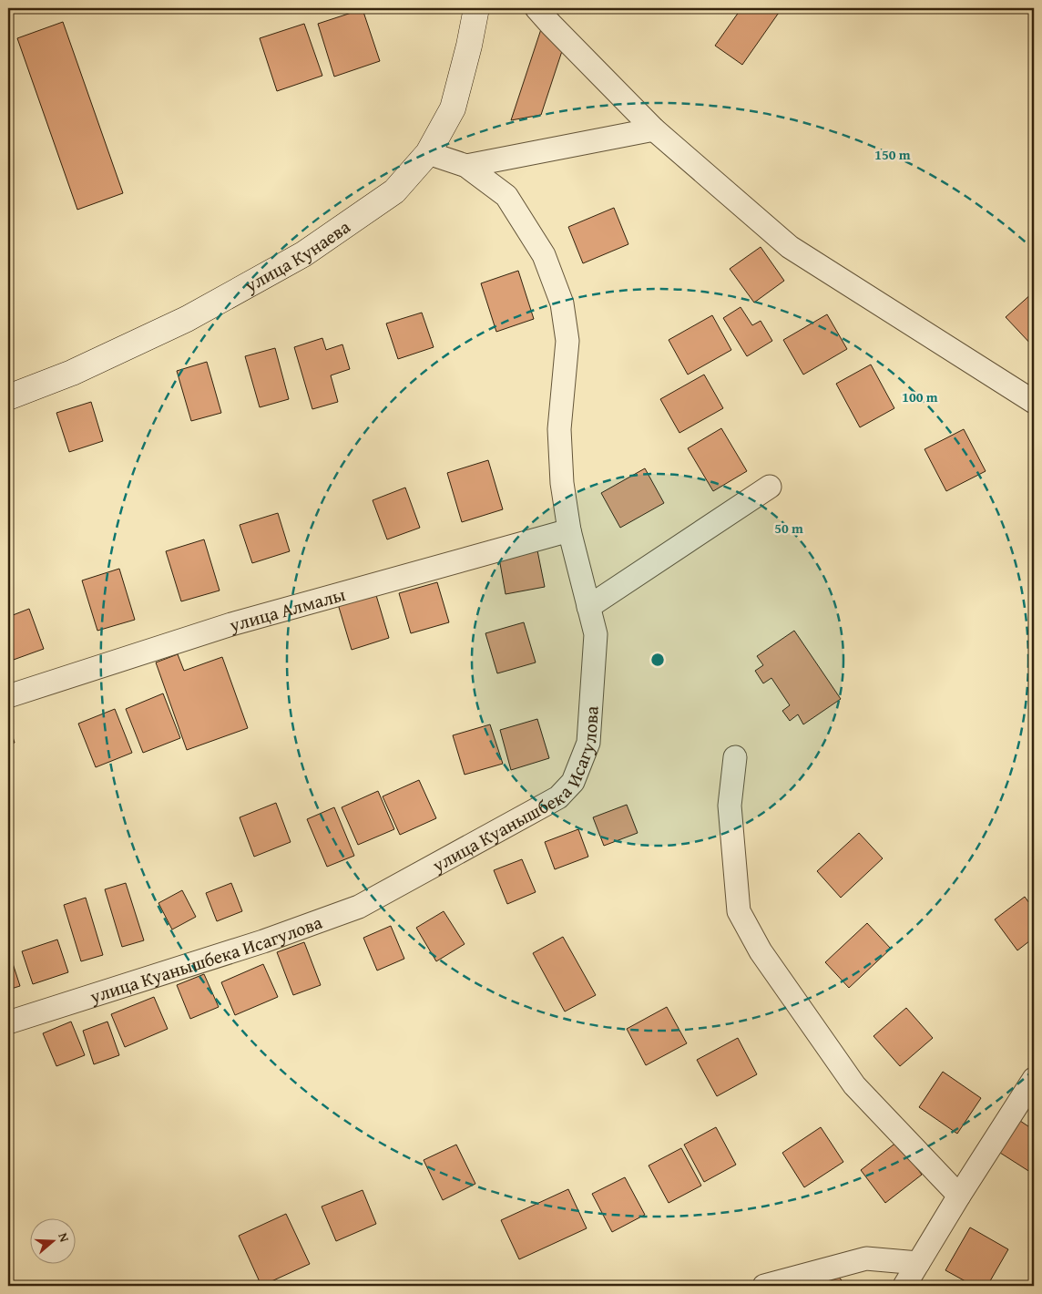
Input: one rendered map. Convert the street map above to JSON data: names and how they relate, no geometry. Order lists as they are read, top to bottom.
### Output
{
  "streets": {
    "main road": ["улица Кунаева"],
    "street": ["улица Алмалы", "улица Куанышбека Исагулова"]
  },
  "crossings": [
    ["улица Кунаева", "улица Куанышбека Исагулова"],
    ["улица Алмалы", "улица Куанышбека Исагулова"]
  ],
  "north": "right",
  "rings": ["150 m", "100 m", "50 m"]
}
